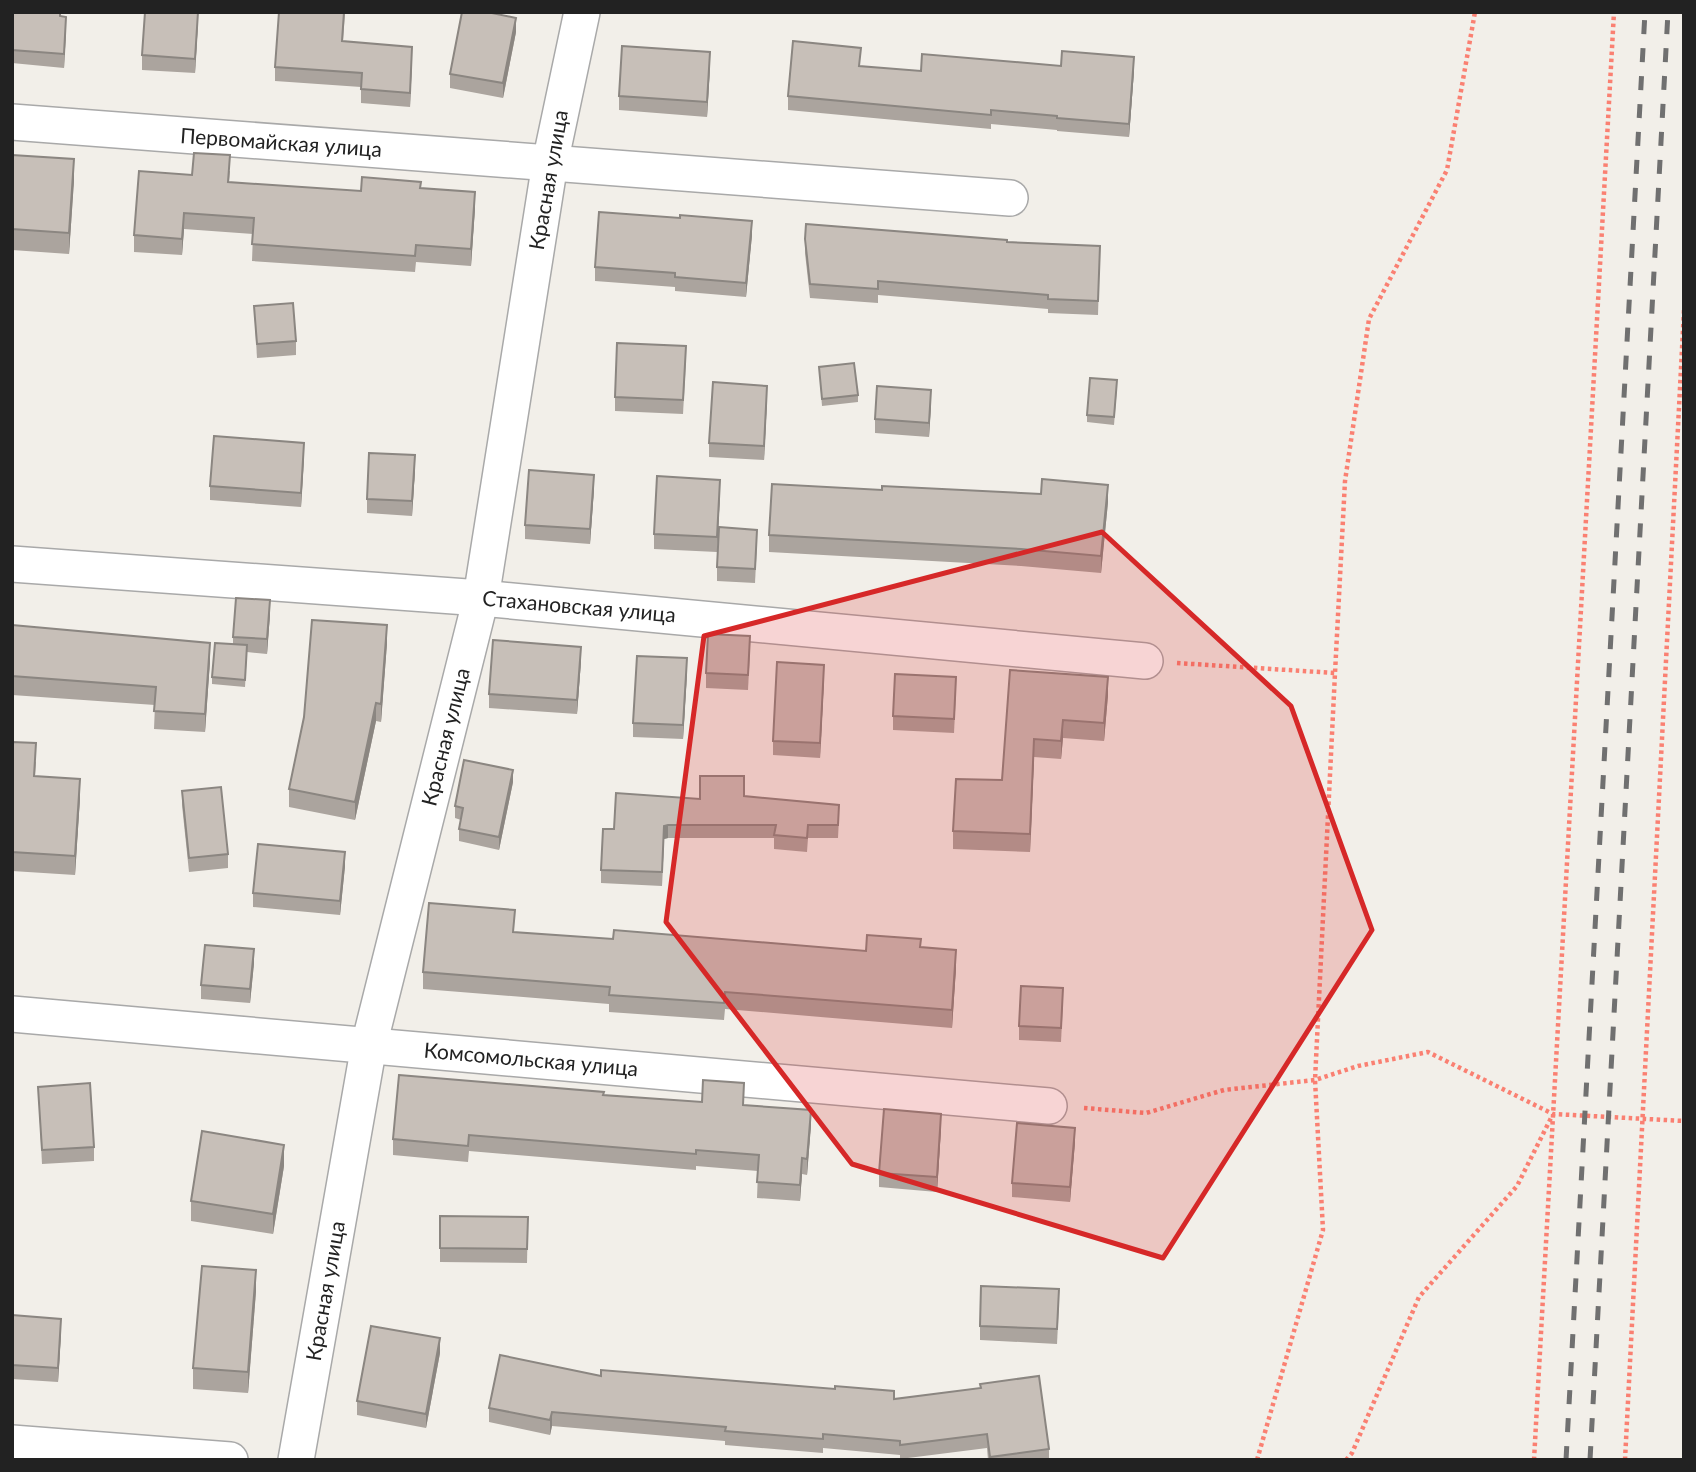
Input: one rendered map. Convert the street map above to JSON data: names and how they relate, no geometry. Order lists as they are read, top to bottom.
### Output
{
  "streets": {
    "street": [
      "Первомайская улица",
      "Красная улица",
      "Стахановская улица",
      "Комсомольская улица"
    ]
  },
  "crossings": [
    ["Первомайская улица", "Красная улица"],
    ["Красная улица", "Стахановская улица"],
    ["Красная улица", "Комсомольская улица"]
  ]
}
